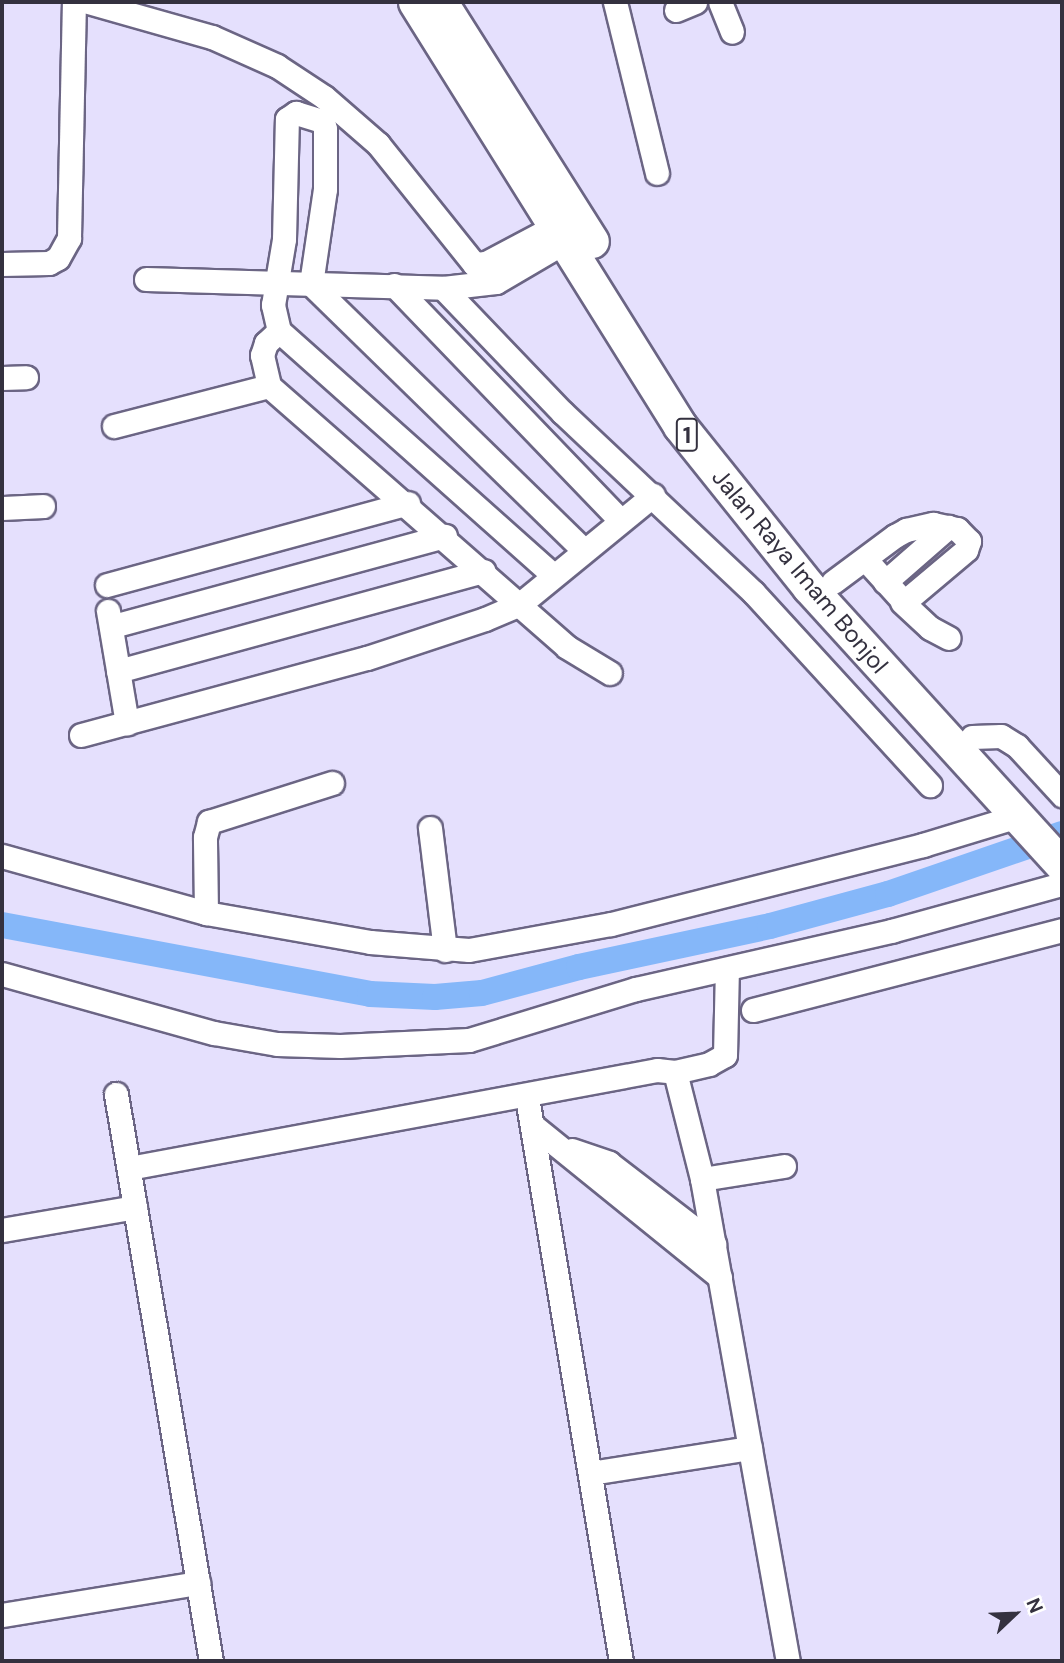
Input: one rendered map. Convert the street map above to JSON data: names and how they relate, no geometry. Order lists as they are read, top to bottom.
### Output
{
  "streets": {
    "highway": ["1", "Jalan Raya Imam Bonjol"]
  },
  "north": "top right"
}
